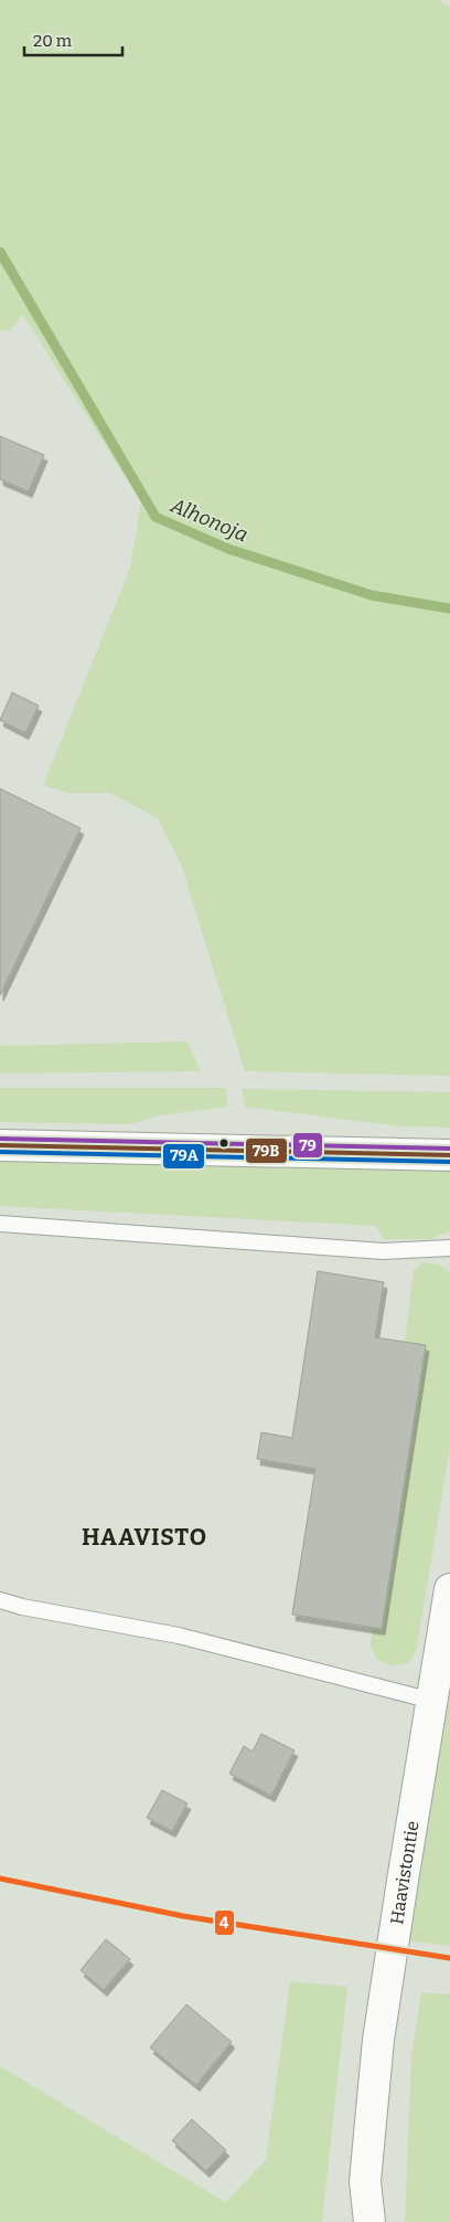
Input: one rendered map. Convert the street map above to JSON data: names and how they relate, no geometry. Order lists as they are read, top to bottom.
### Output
{
  "streets": {
    "street": ["Haavistontie"]
  },
  "districts": ["HAAVISTO"],
  "water": ["Alhonoja"],
  "lines": [
    "transit line 79",
    "transit line 79B",
    "transit line 79A",
    "transit line 4"
  ],
  "scale_bar": "20 m"
}
